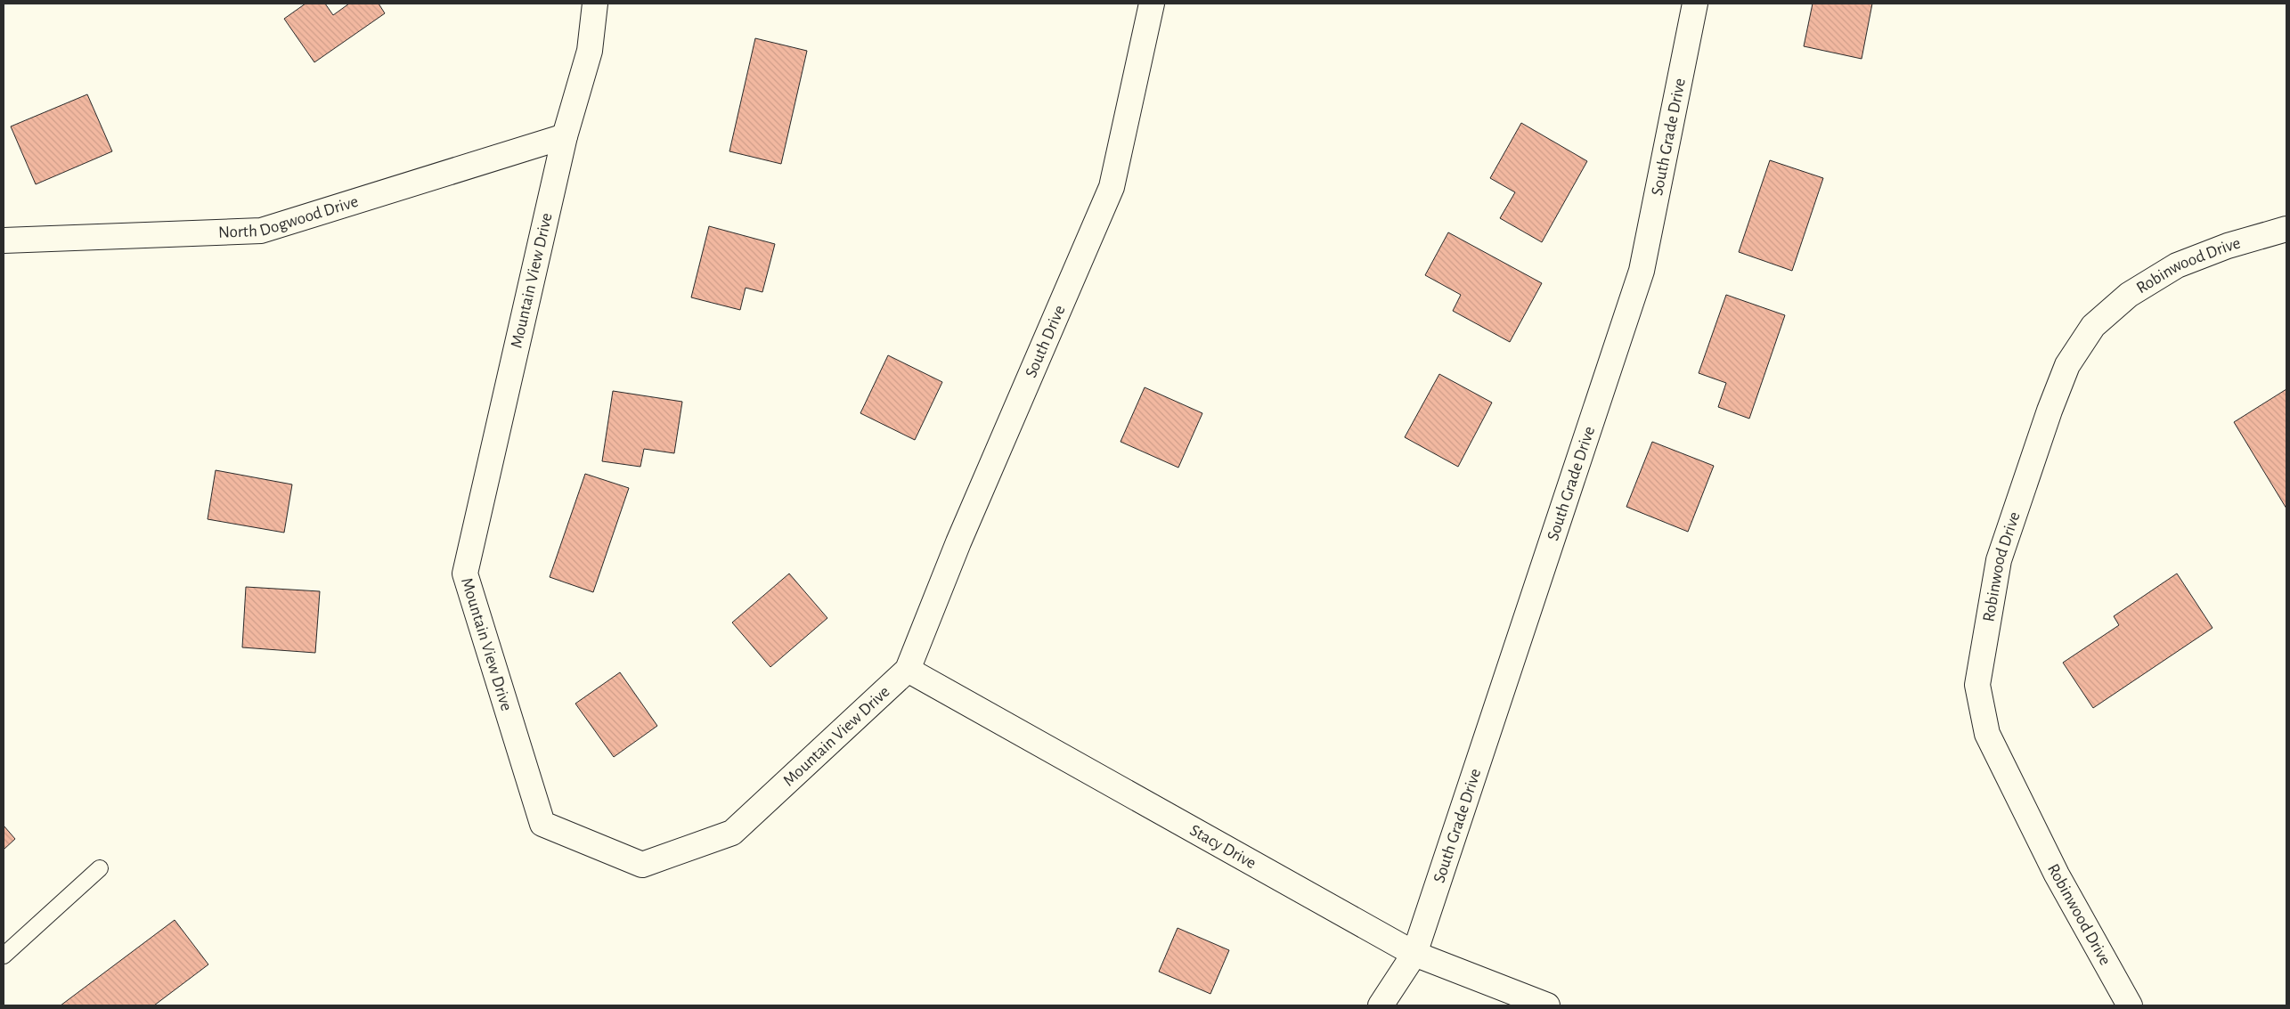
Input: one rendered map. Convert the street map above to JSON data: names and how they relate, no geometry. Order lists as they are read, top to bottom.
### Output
{
  "streets": {
    "street": [
      "South Grade Drive",
      "North Dogwood Drive",
      "Robinwood Drive",
      "Mountain View Drive",
      "South Drive",
      "Stacy Drive"
    ]
  },
  "crossings": [
    ["South Grade Drive", "Stacy Drive"],
    ["North Dogwood Drive", "Mountain View Drive"],
    ["Mountain View Drive", "South Drive"],
    ["Mountain View Drive", "Stacy Drive"],
    ["South Drive", "Stacy Drive"]
  ]
}
